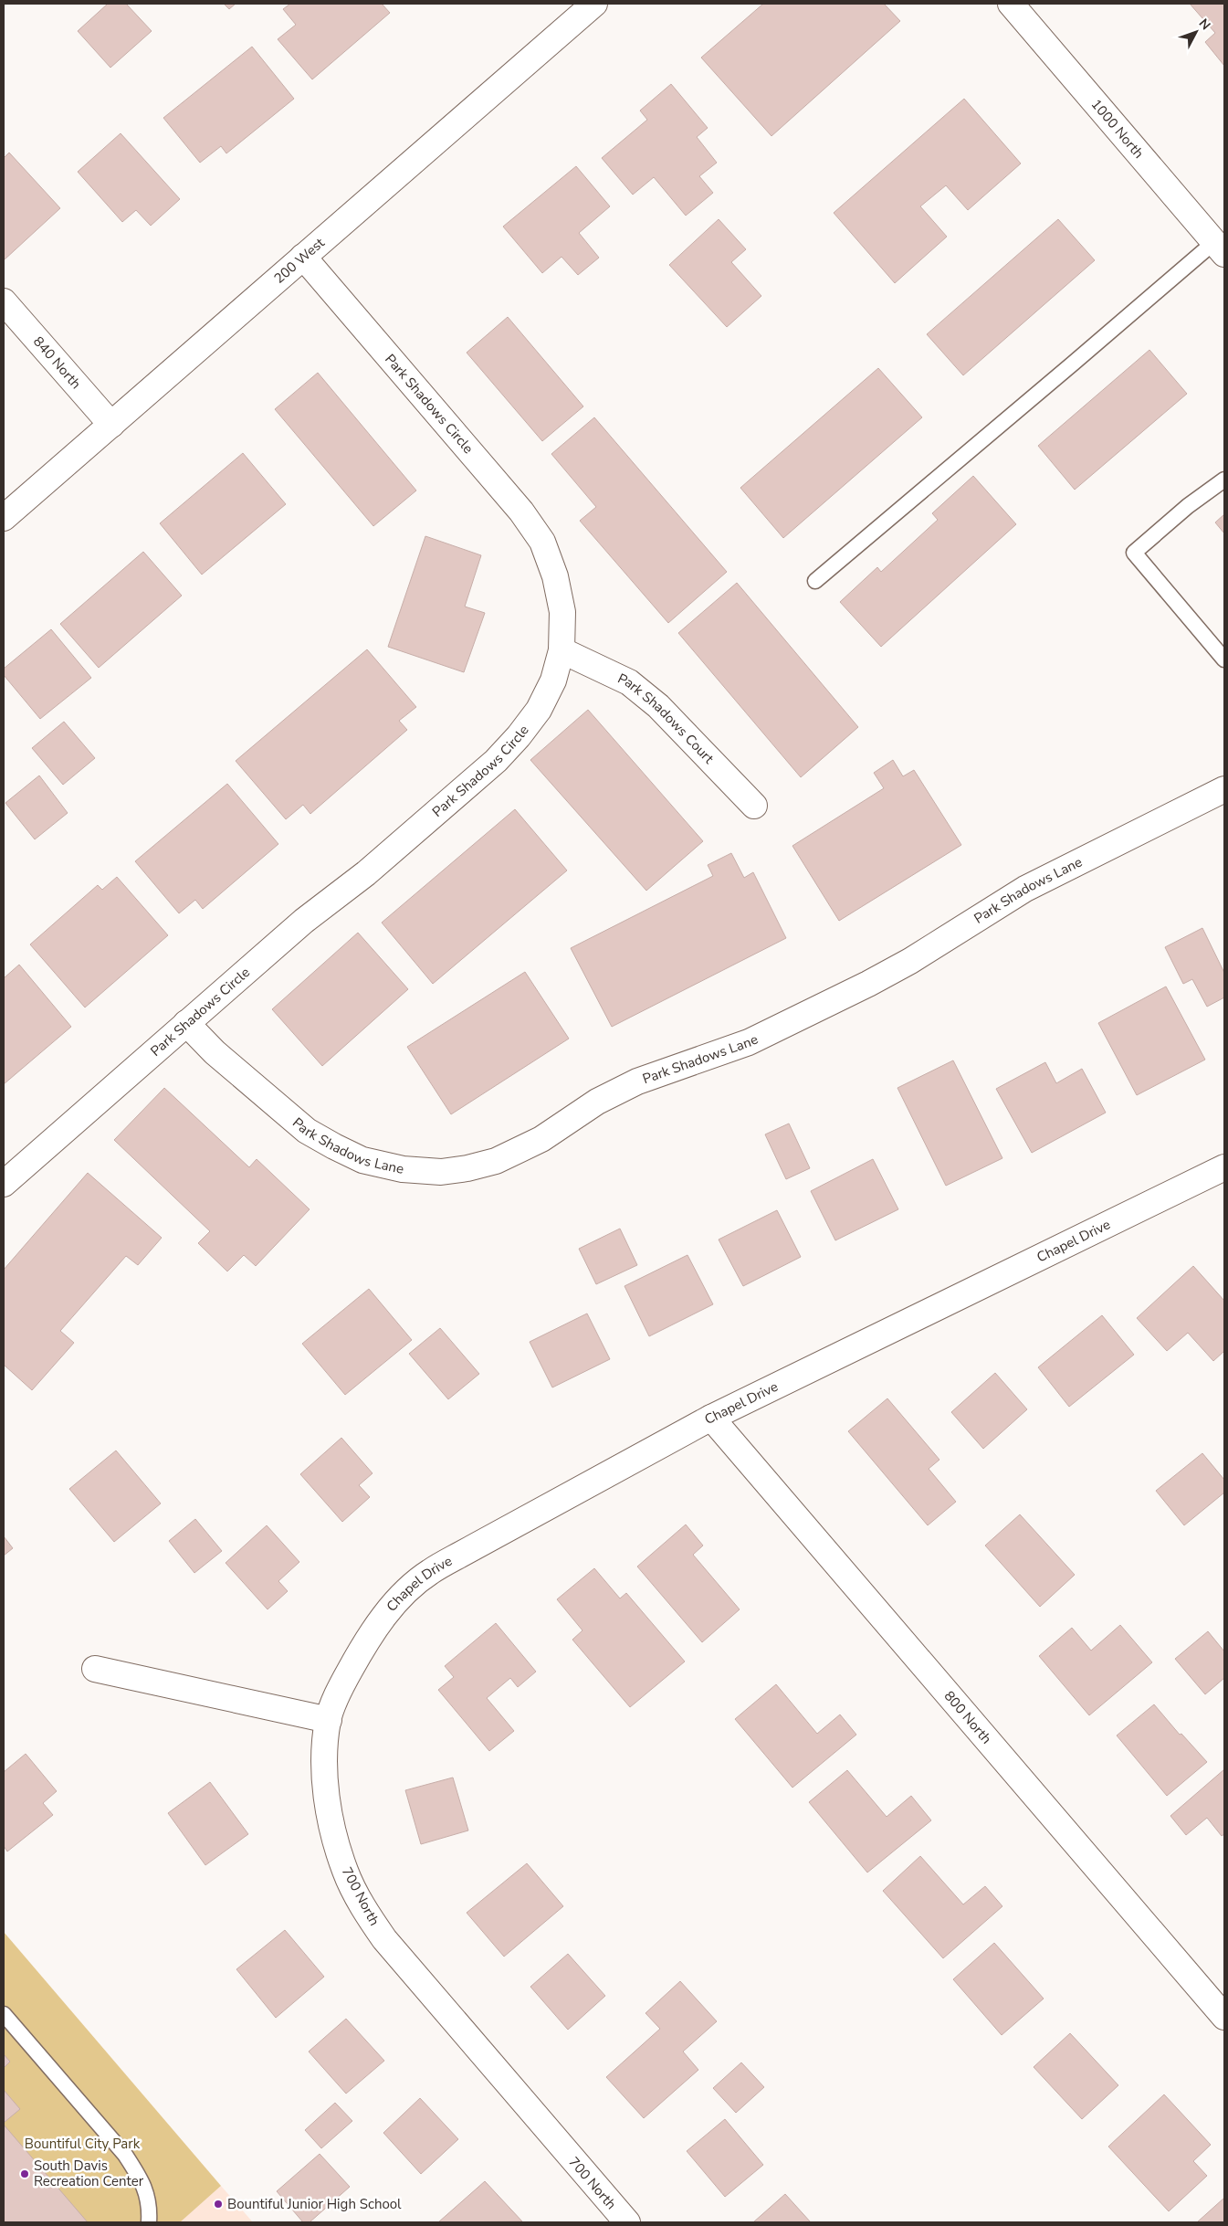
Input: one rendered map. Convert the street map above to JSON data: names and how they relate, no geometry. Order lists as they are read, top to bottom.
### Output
{
  "streets": {
    "street": [
      "1000 North",
      "200 West",
      "840 North",
      "Park Shadows Circle",
      "Park Shadows Court",
      "Park Shadows Lane",
      "Chapel Drive",
      "800 North",
      "700 North"
    ]
  },
  "crossings": [
    ["200 West", "840 North"],
    ["200 West", "Park Shadows Circle"],
    ["Park Shadows Circle", "Park Shadows Court"],
    ["Park Shadows Circle", "Park Shadows Lane"],
    ["Chapel Drive", "800 North"],
    ["Chapel Drive", "700 North"]
  ],
  "parks": ["Bountiful City Park"],
  "places": ["South Davis Recreation Center", "Bountiful Junior High School"],
  "north": "top right"
}
